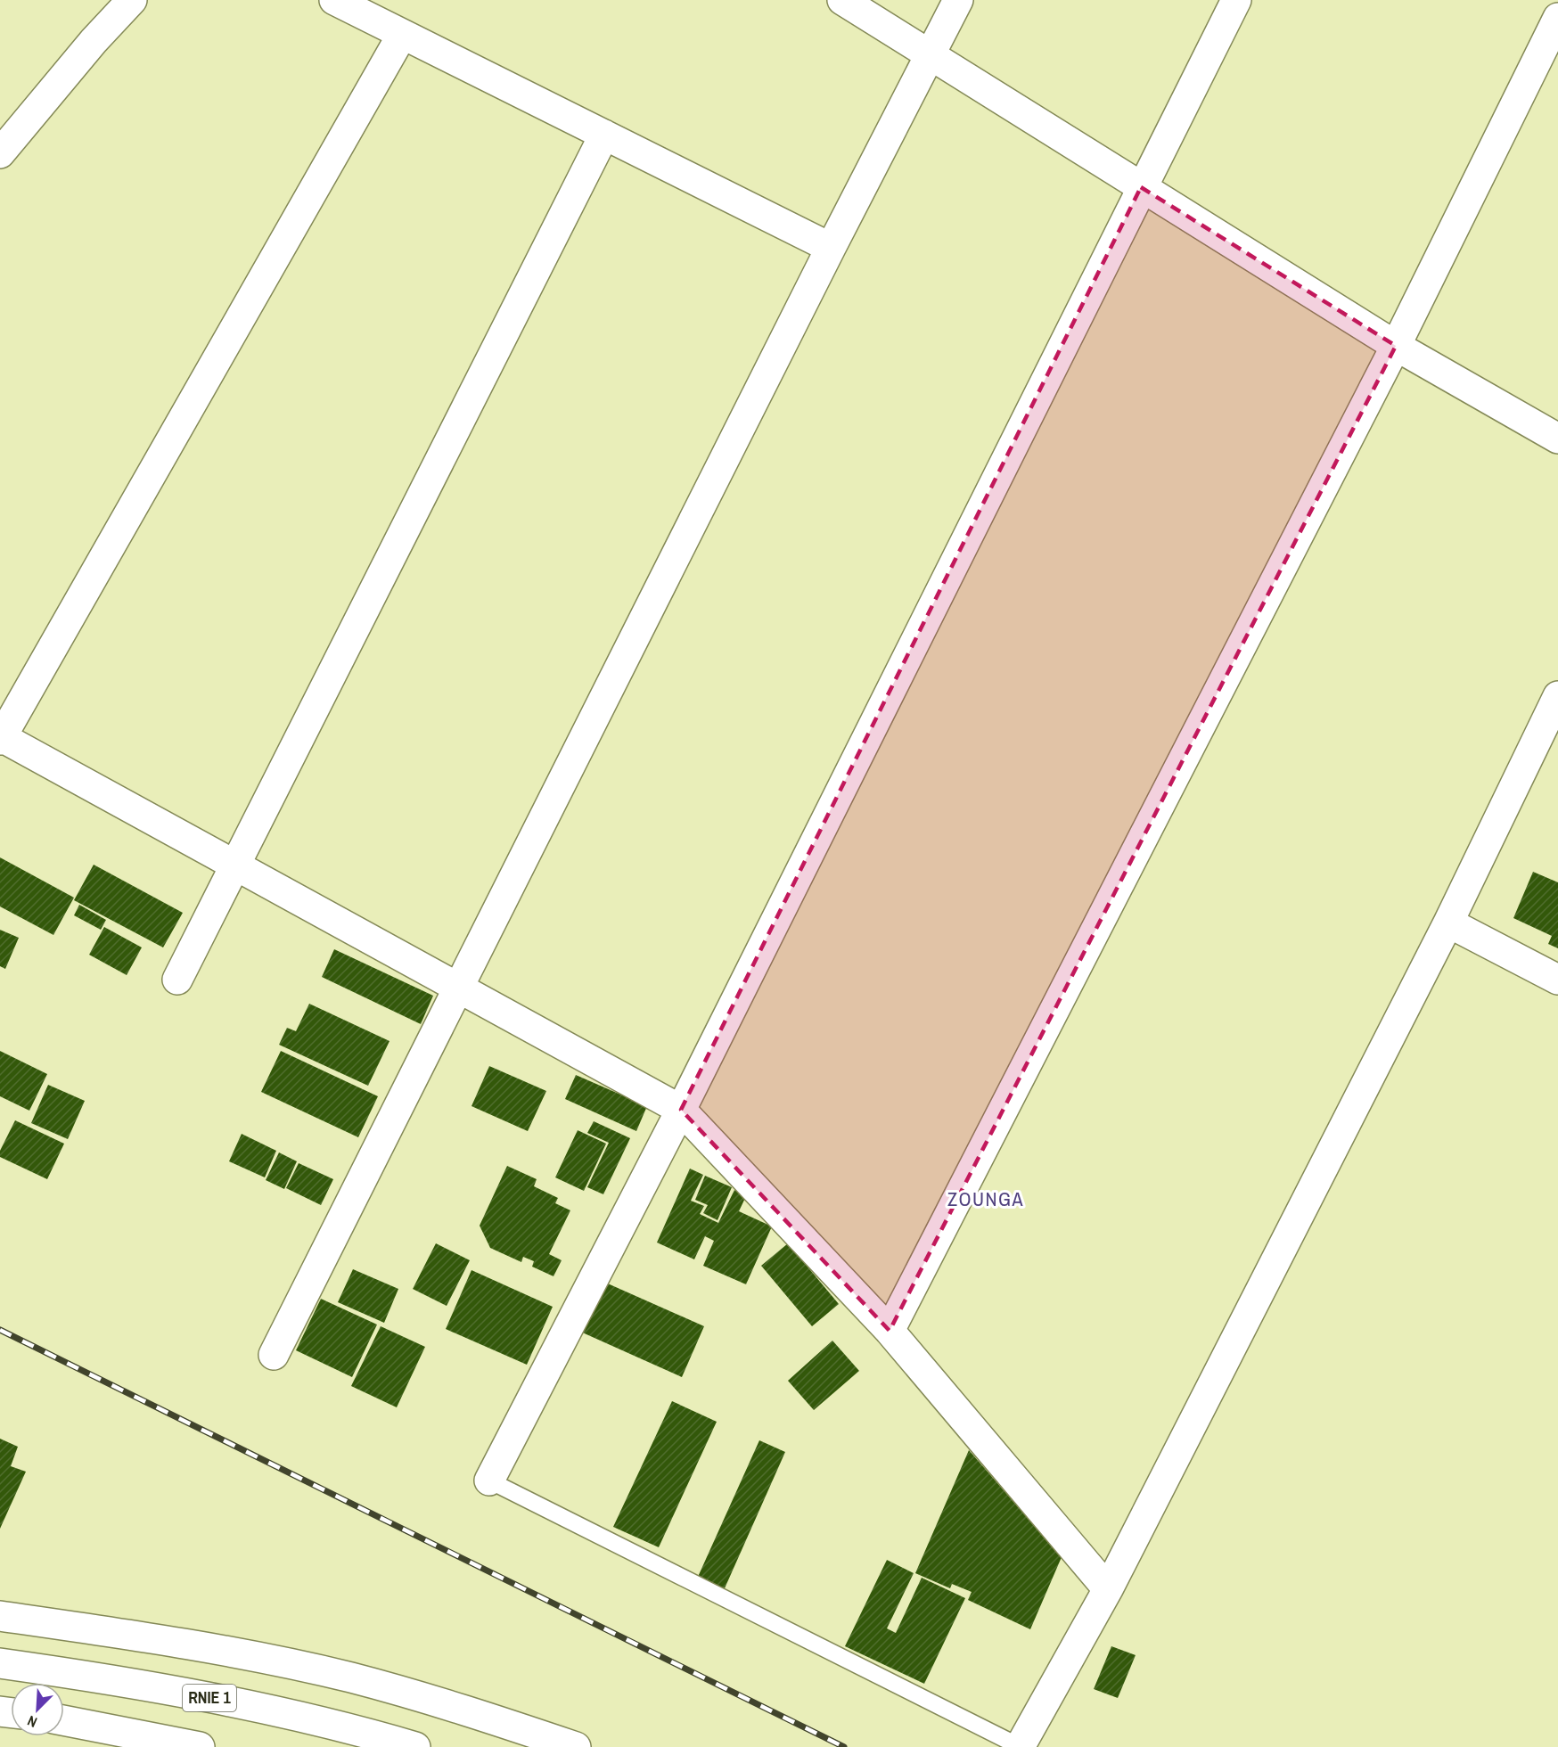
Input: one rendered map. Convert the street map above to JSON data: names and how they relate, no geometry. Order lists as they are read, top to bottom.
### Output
{
  "streets": {
    "main road": ["RNIE 1"]
  },
  "districts": ["ZOUNGA"],
  "north": "bottom left"
}
